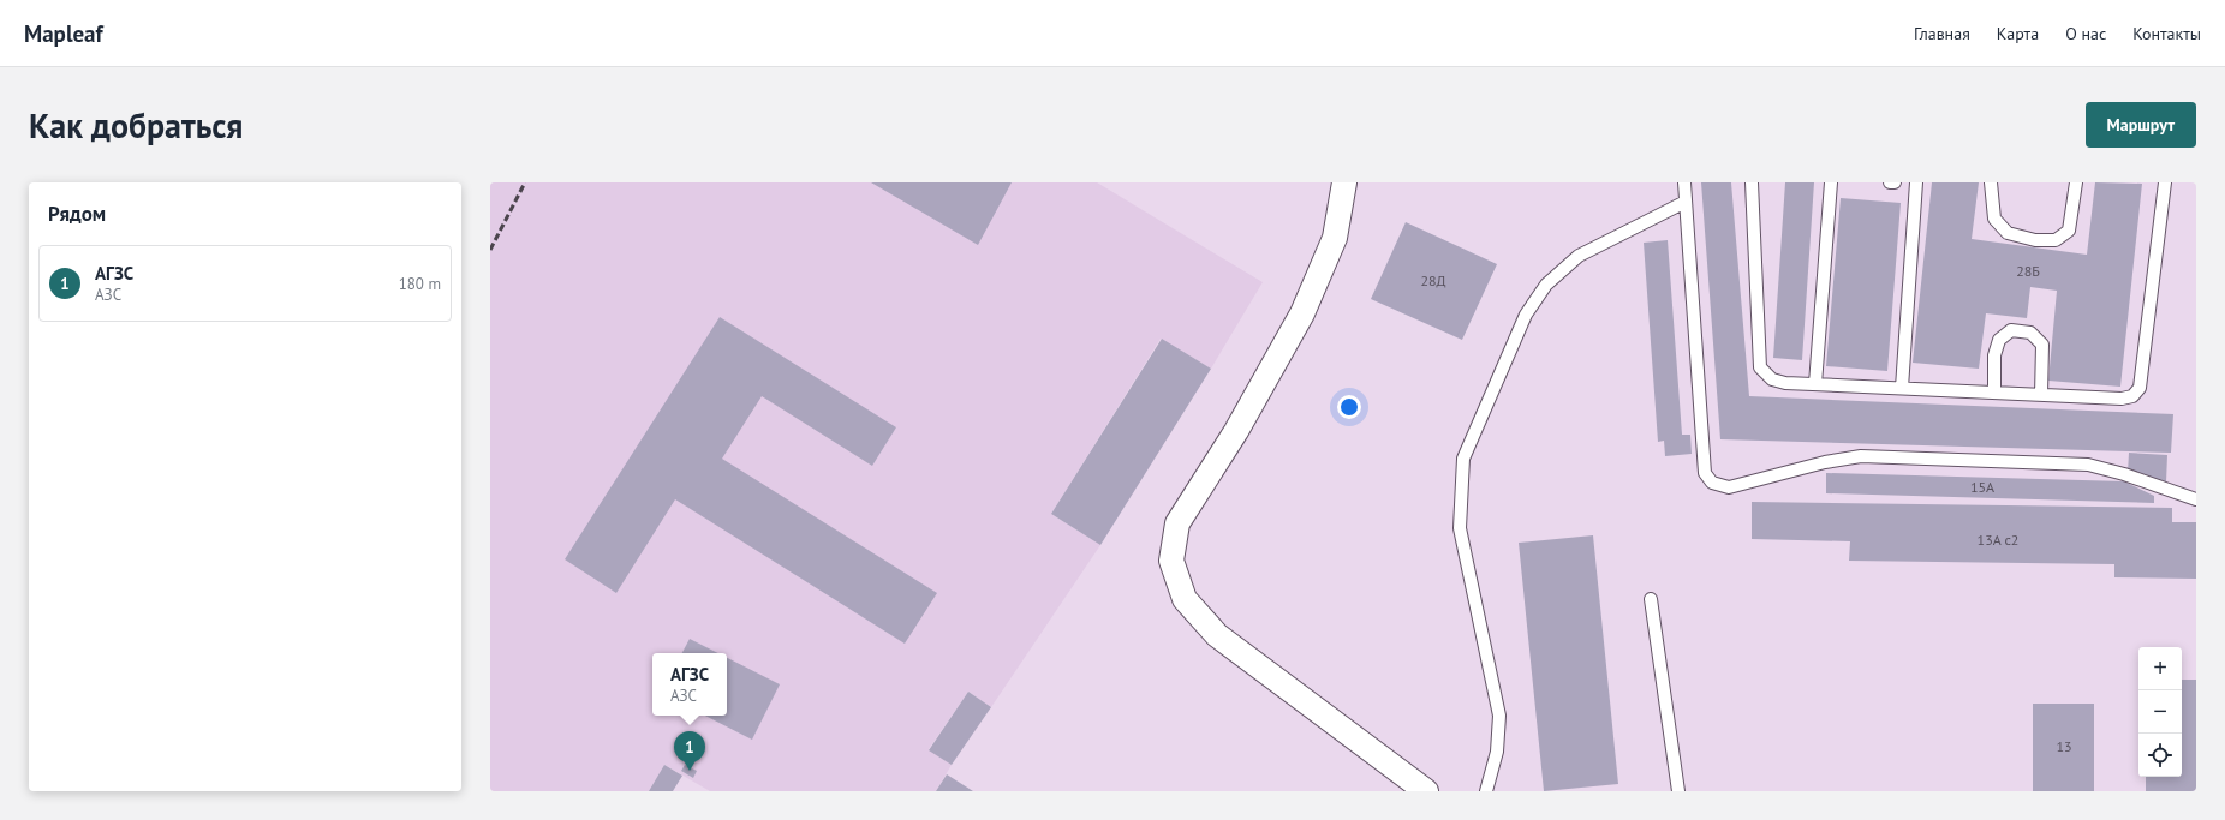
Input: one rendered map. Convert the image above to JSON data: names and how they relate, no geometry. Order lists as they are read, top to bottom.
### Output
{
  "house_numbers": [
    "28Б",
    "28Д",
    "15А",
    "13А с2",
    "13"
  ],
  "page": {
    "header": "Mapleaf",
    "nav": [
      "Главная",
      "Карта",
      "О нас",
      "Контакты"
    ],
    "buttons": "Маршрут",
    "title": "Как добраться",
    "heading": "Рядом",
    "list": [
      {
        "mark": "1",
        "name": "АГЗС",
        "note": "АЗС",
        "value": "180 m"
      }
    ],
    "map_buttons": ["+", "−"],
    "popup": ["АГЗС", "АЗС"],
    "pins": "1"
  }
}
